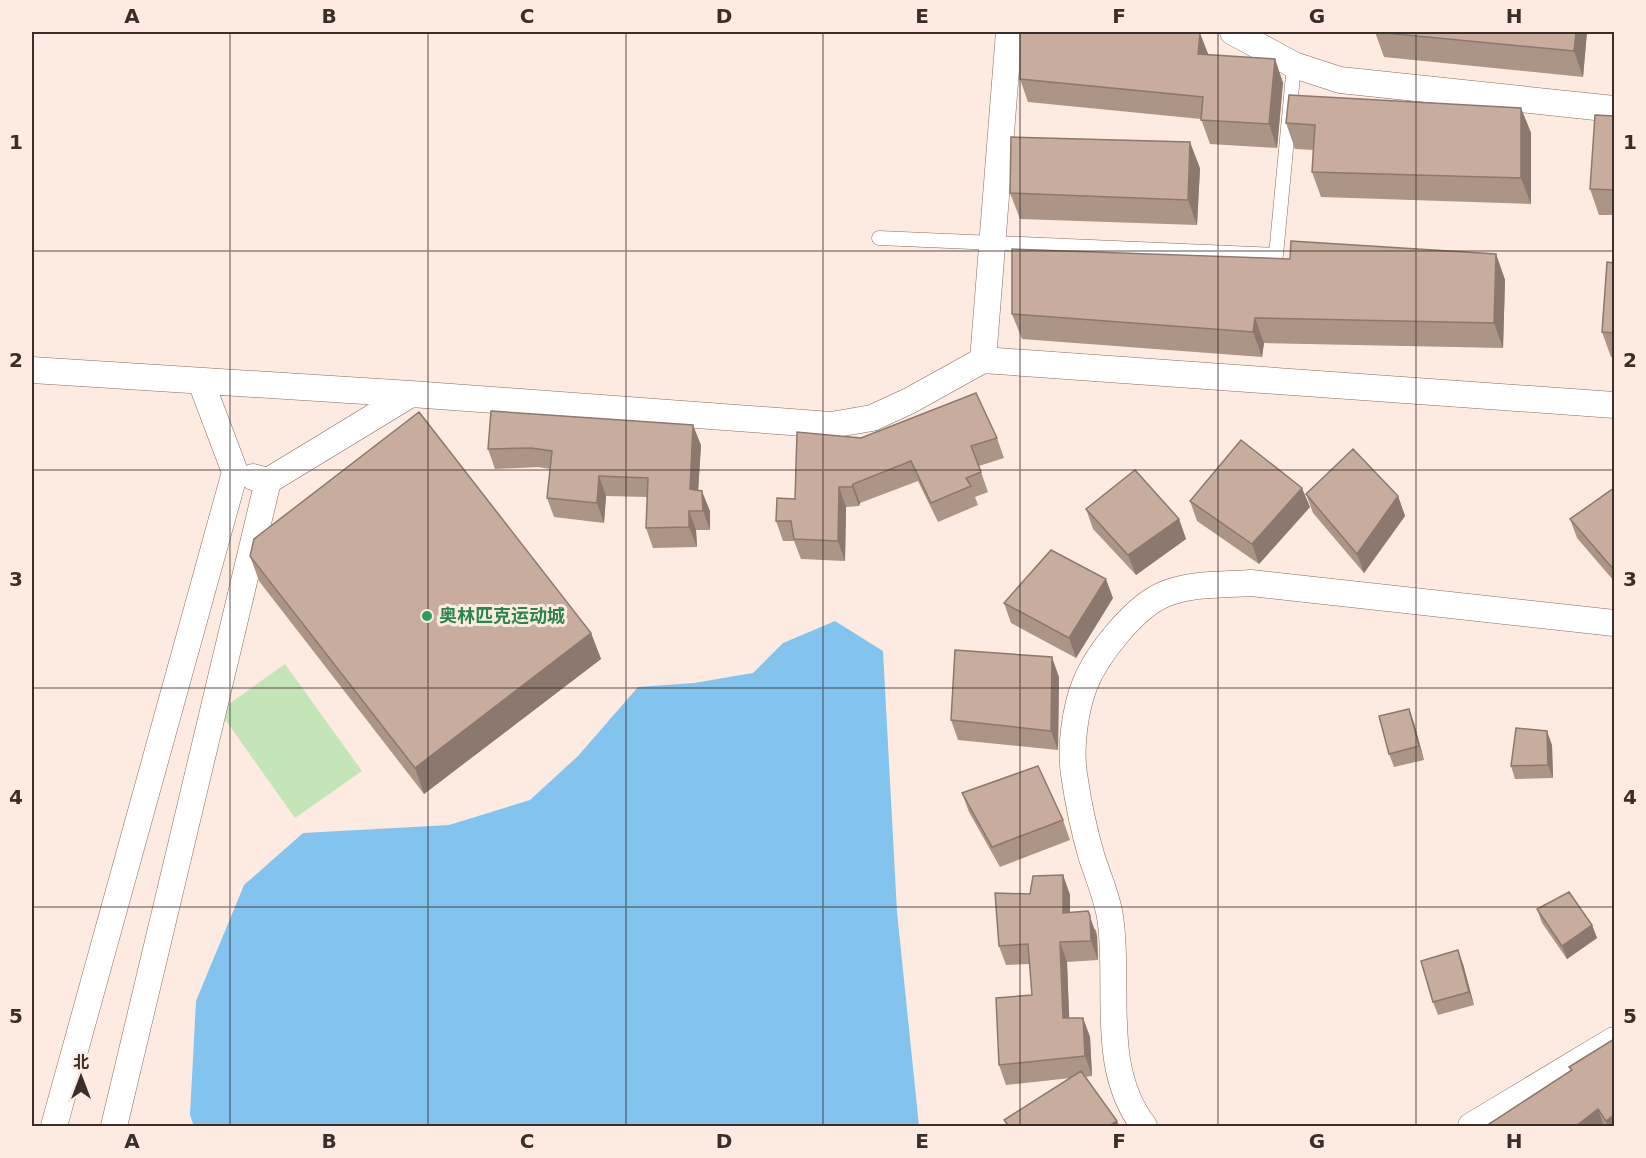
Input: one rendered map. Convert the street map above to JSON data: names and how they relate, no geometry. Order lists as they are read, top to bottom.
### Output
{
  "places": ["奥林匹克运动城"],
  "north": "top",
  "grid": {
    "columns": [
      "A",
      "B",
      "C",
      "D",
      "E",
      "F",
      "G",
      "H"
    ],
    "rows": [
      "1",
      "2",
      "3",
      "4",
      "5"
    ]
  }
}
